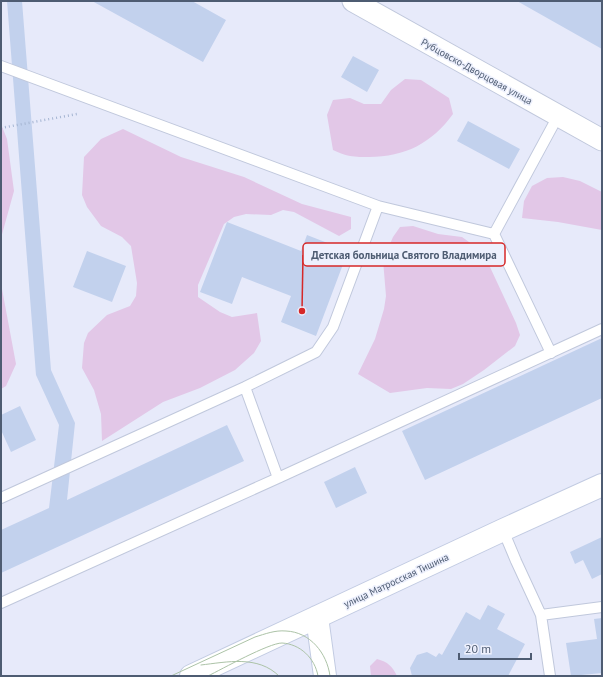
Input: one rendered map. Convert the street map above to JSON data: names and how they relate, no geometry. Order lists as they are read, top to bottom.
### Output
{
  "streets": {
    "street": ["Рубцовско-Дворцовая улица", "улица Матросская Тишина"]
  },
  "places": ["Детская больница Святого Владимира"],
  "scale_bar": "20 m"
}
